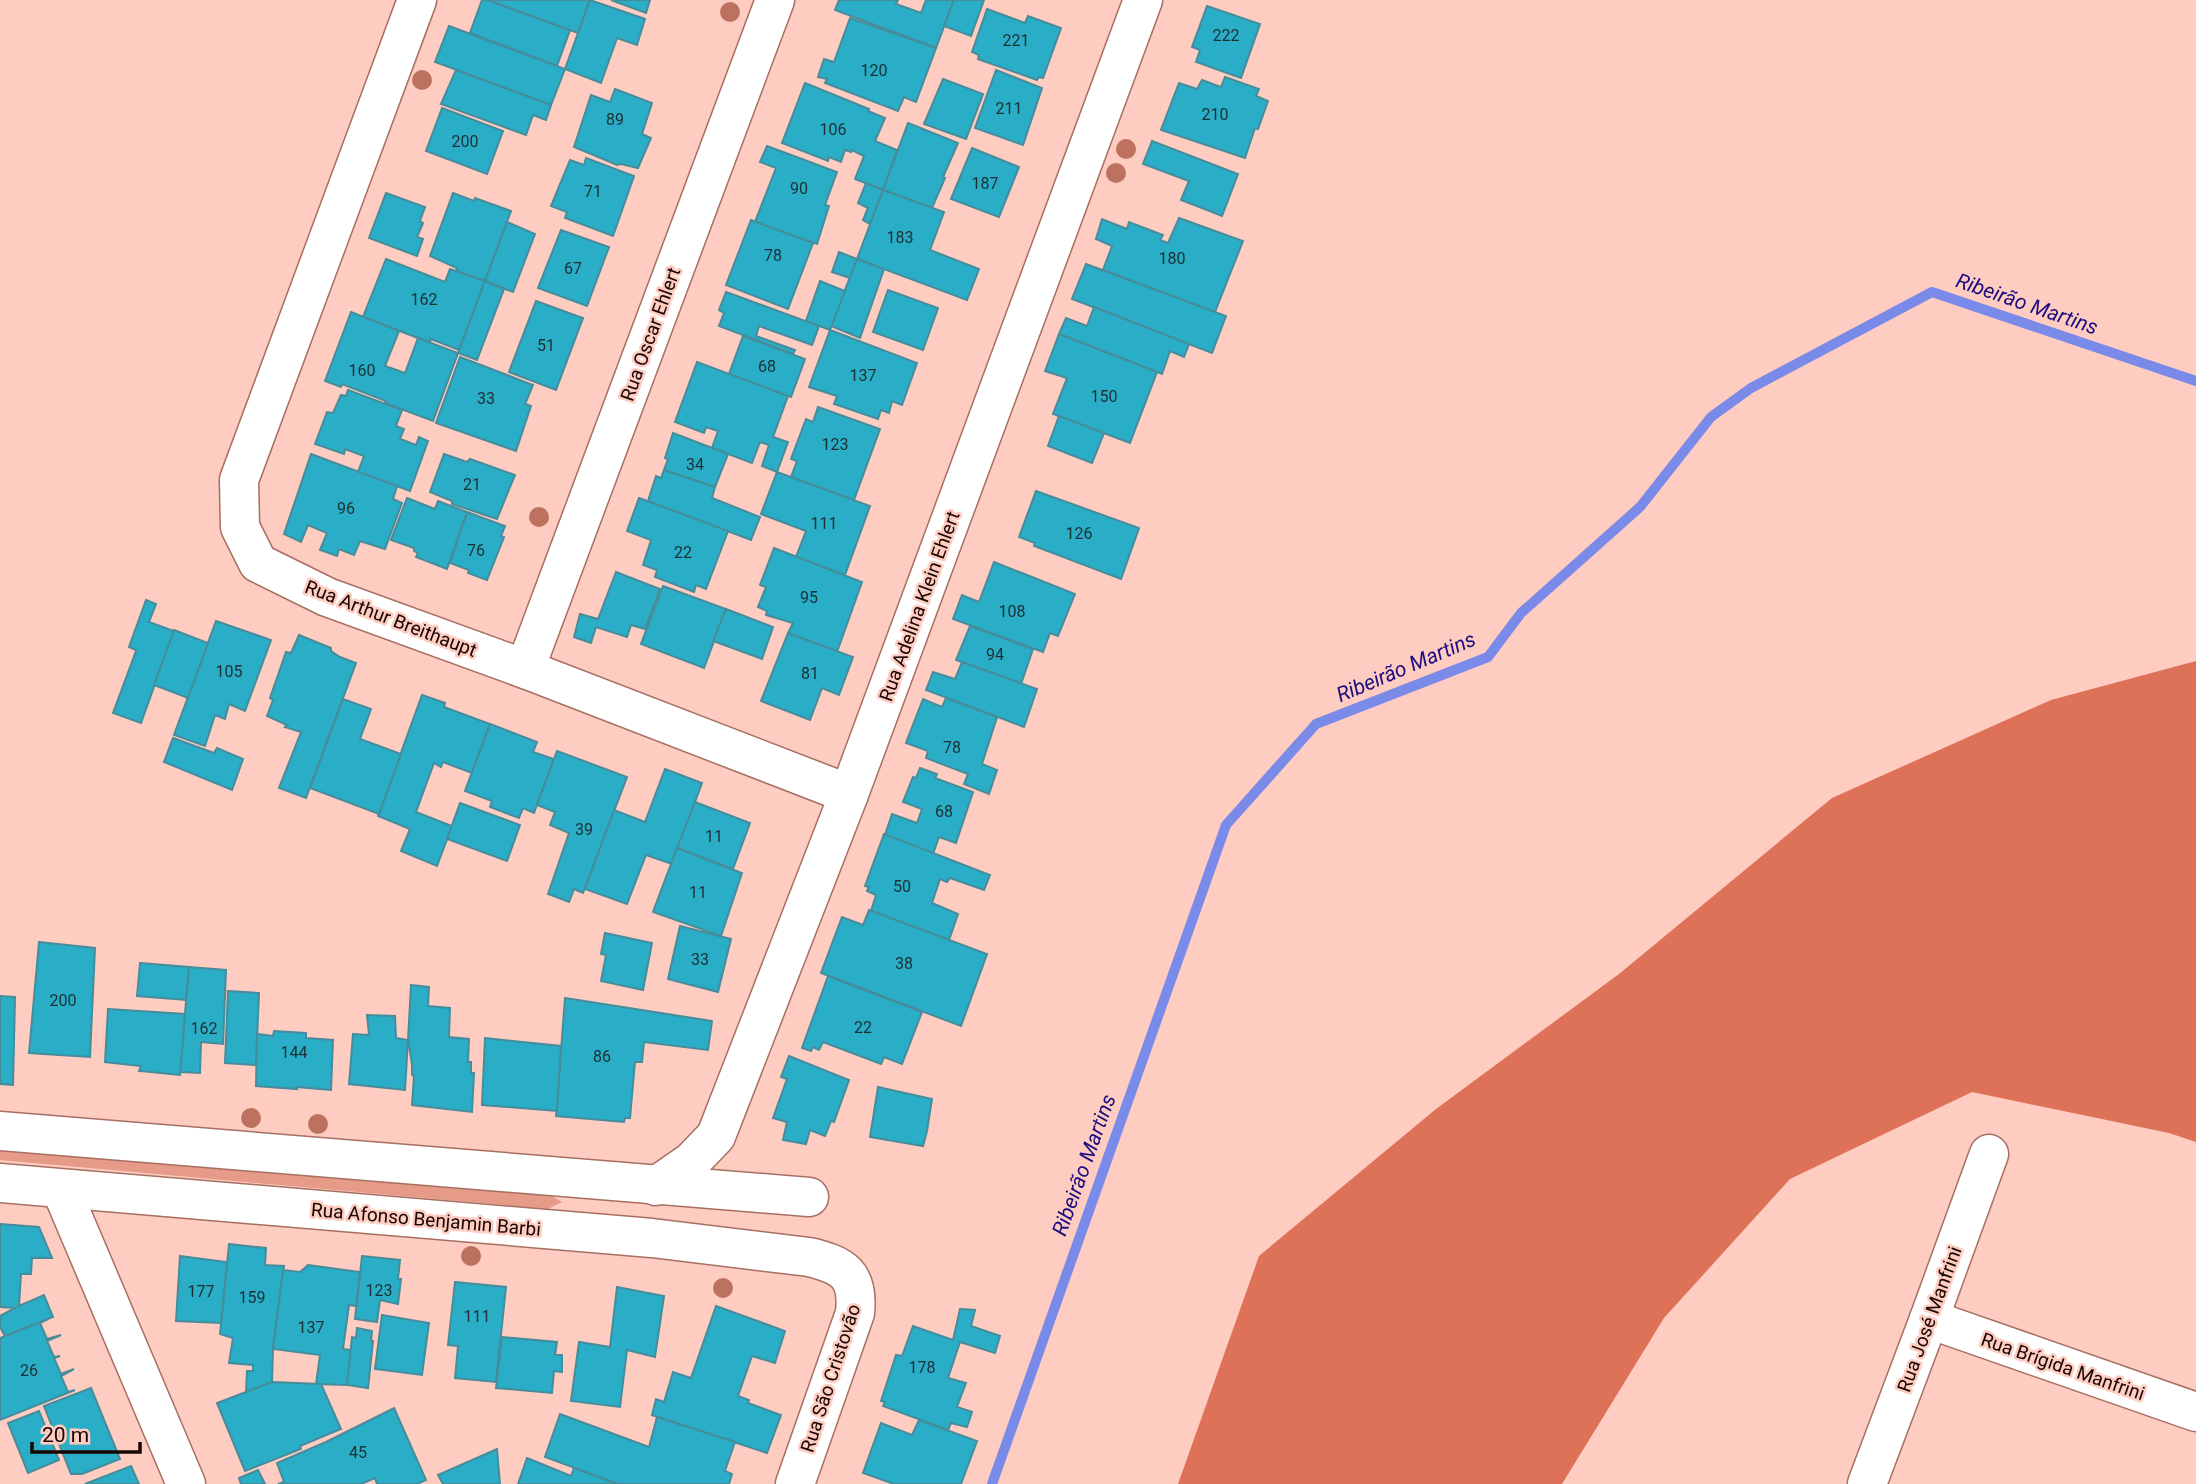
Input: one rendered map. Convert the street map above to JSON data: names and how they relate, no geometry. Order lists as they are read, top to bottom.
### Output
{
  "streets": {
    "street": [
      "Rua Oscar Ehlert",
      "Rua Adelina Klein Ehlert",
      "Rua Arthur Breithaupt",
      "Rua Afonso Benjamin Barbi",
      "Rua José Manfrini",
      "Rua Brígida Manfrini",
      "Rua São Cristovão"
    ]
  },
  "crossings": [
    ["Rua Oscar Ehlert", "Rua Arthur Breithaupt"],
    ["Rua Adelina Klein Ehlert", "Rua Arthur Breithaupt"],
    ["Rua Afonso Benjamin Barbi", "Rua São Cristovão"],
    ["Rua José Manfrini", "Rua Brígida Manfrini"]
  ],
  "water": ["Ribeirão Martins"],
  "house_numbers": [
    "222",
    "221",
    "120",
    "211",
    "210",
    "89",
    "106",
    "200",
    "187",
    "90",
    "71",
    "183",
    "78",
    "180",
    "67",
    "162",
    "51",
    "68",
    "160",
    "137",
    "150",
    "33",
    "123",
    "34",
    "21",
    "96",
    "111",
    "126",
    "76",
    "22",
    "95",
    "108",
    "94",
    "105",
    "81",
    "78",
    "68",
    "39",
    "11",
    "50",
    "11",
    "33",
    "38",
    "200",
    "22",
    "162",
    "144",
    "86",
    "123",
    "177",
    "159",
    "111",
    "137",
    "178",
    "26",
    "45"
  ],
  "scale_bar": "20 m"
}
